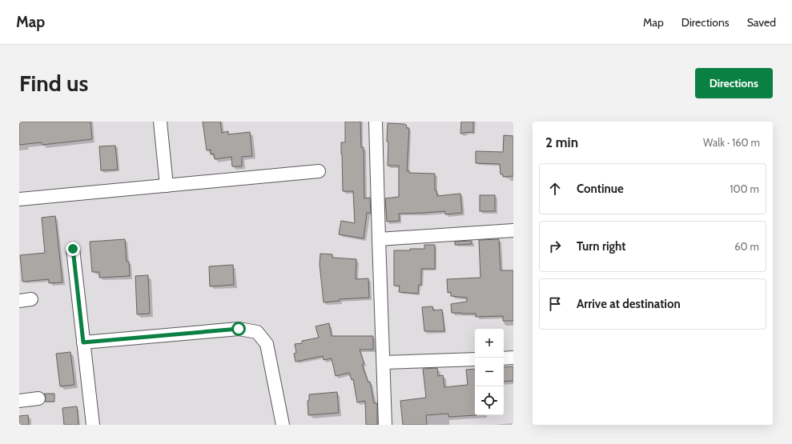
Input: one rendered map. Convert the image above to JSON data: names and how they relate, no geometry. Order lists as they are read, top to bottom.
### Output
{
  "page": {
    "header": "Map",
    "nav": ["Map", "Directions", "Saved"],
    "buttons": "Directions",
    "title": "Find us",
    "heading": ["2 min", "Walk · 160 m"],
    "list": [
      ["Continue", "100 m"],
      ["Turn right", "60 m"],
      "Arrive at destination"
    ],
    "map_buttons": ["+", "−"]
  }
}
